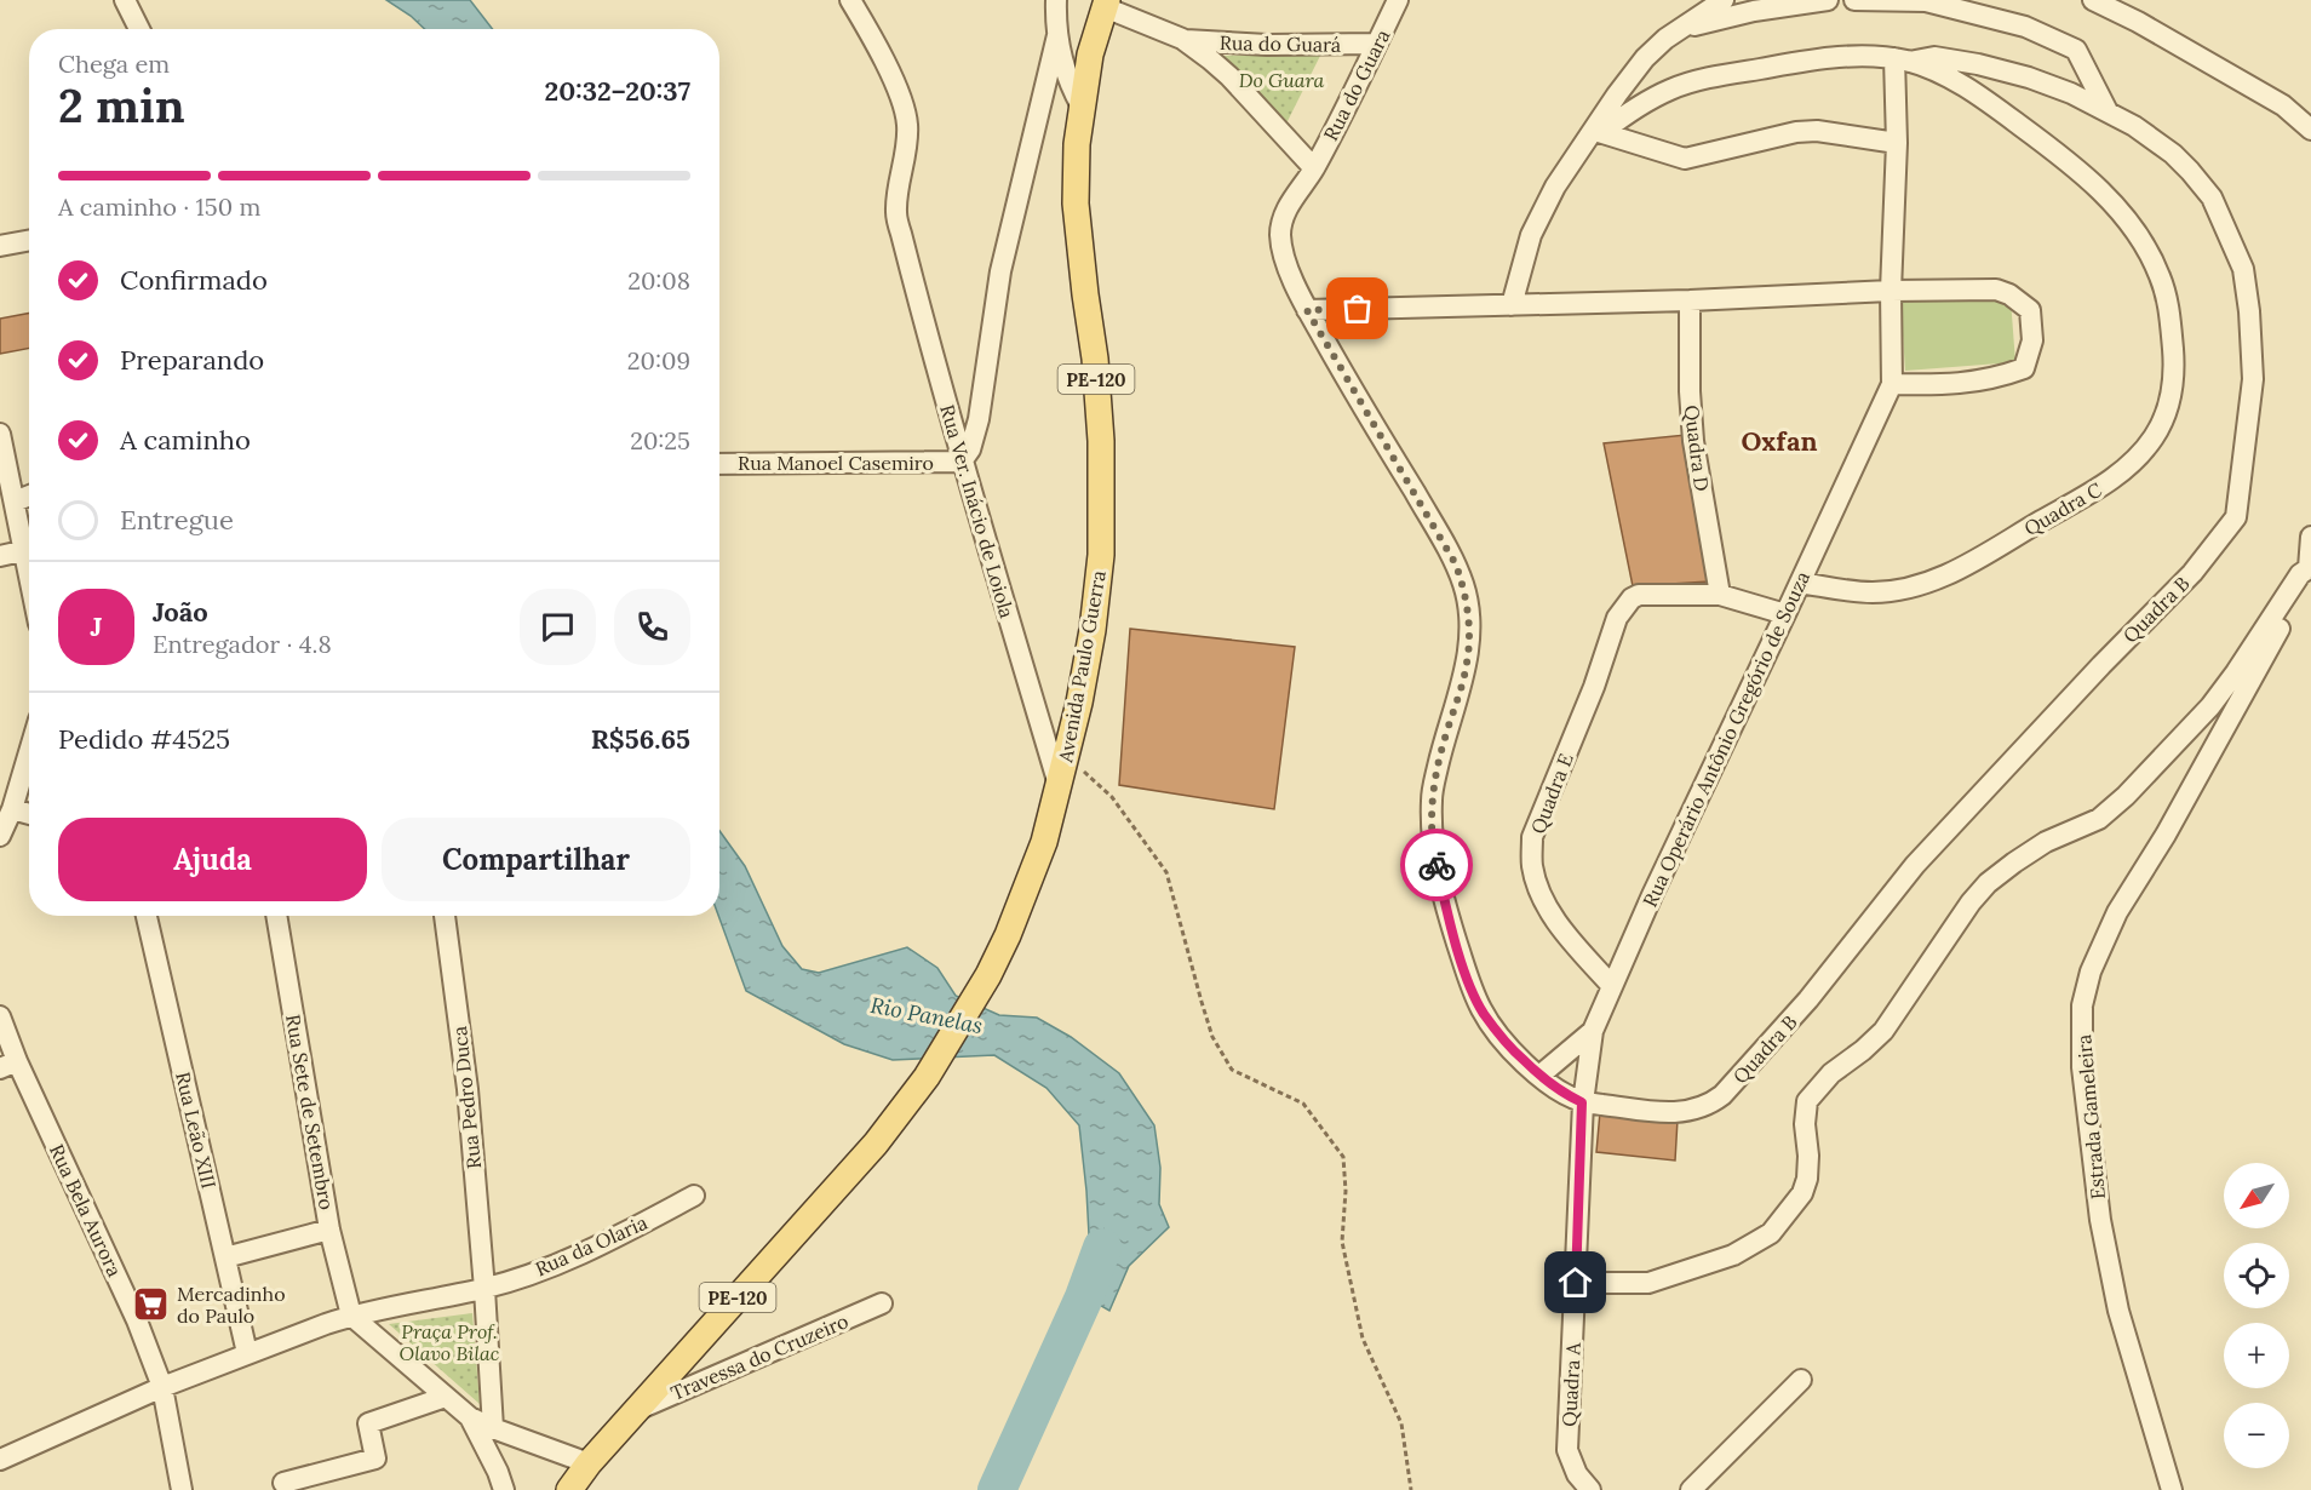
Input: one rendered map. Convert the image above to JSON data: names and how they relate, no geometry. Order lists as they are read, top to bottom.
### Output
{
  "streets": {
    "main road": ["PE-120", "Avenida Paulo Guerra"],
    "street": [
      "Rua do Guará",
      "Rua do Guara",
      "Quadra D",
      "Rua Manoel Casemiro",
      "Quadra C",
      "Rua Ver. Inácio de Loiola",
      "Quadra B",
      "Rua Operário Antônio Gregório de Souza",
      "Quadra E",
      "Rua Pedro Duca",
      "Rua Sete de Setembro",
      "Estrada Gameleira",
      "Rua Leão XIII",
      "Rua Bela Aurora",
      "Rua da Olaria",
      "Travessa do Cruzeiro",
      "Quadra A"
    ]
  },
  "crossings": [
    ["Rua do Guará", "Rua do Guara"],
    ["Rua do Guará", "Avenida Paulo Guerra"],
    ["Rua do Guara", "Quadra B"],
    ["Rua do Guara", "Rua Operário Antônio Gregório de Souza"],
    ["Rua do Guara", "Quadra A"],
    ["PE-120", "Avenida Paulo Guerra"],
    ["PE-120", "Travessa do Cruzeiro"],
    ["Quadra D", "Quadra E"],
    ["Rua Manoel Casemiro", "Rua Ver. Inácio de Loiola"],
    ["Quadra C", "Quadra B"],
    ["Quadra C", "Rua Operário Antônio Gregório de Souza"],
    ["Rua Ver. Inácio de Loiola", "Avenida Paulo Guerra"],
    ["Quadra B", "Rua Operário Antônio Gregório de Souza"],
    ["Quadra B", "Quadra A"],
    ["Avenida Paulo Guerra", "Travessa do Cruzeiro"],
    ["Rua Operário Antônio Gregório de Souza", "Quadra E"],
    ["Rua Operário Antônio Gregório de Souza", "Quadra A"],
    ["Rua Pedro Duca", "Rua da Olaria"],
    ["Rua Sete de Setembro", "Rua da Olaria"],
    ["Rua Leão XIII", "Rua da Olaria"],
    ["Rua Bela Aurora", "Rua da Olaria"]
  ],
  "districts": ["Oxfan"],
  "water": ["Rio Panelas"],
  "parks": ["Do Guara", "Praça Prof. Olavo Bilac"],
  "places": {
    "supermarket": ["Mercadinho do Paulo"]
  },
  "north": "bottom left",
  "page": {
    "heading": ["2 min", "Chega em", "20:32–20:37"],
    "panel": [
      "João",
      "Entregador · 4.8",
      "Pedido #4525",
      "R$56.65"
    ],
    "bar": "A caminho · 150 m",
    "list": [
      ["Confirmado", "20:08"],
      ["Preparando", "20:09"],
      ["A caminho", "20:25"],
      "Entregue"
    ],
    "round": "J",
    "buttons": ["Ajuda", "Compartilhar"],
    "map_buttons": ["+", "−"]
  }
}
